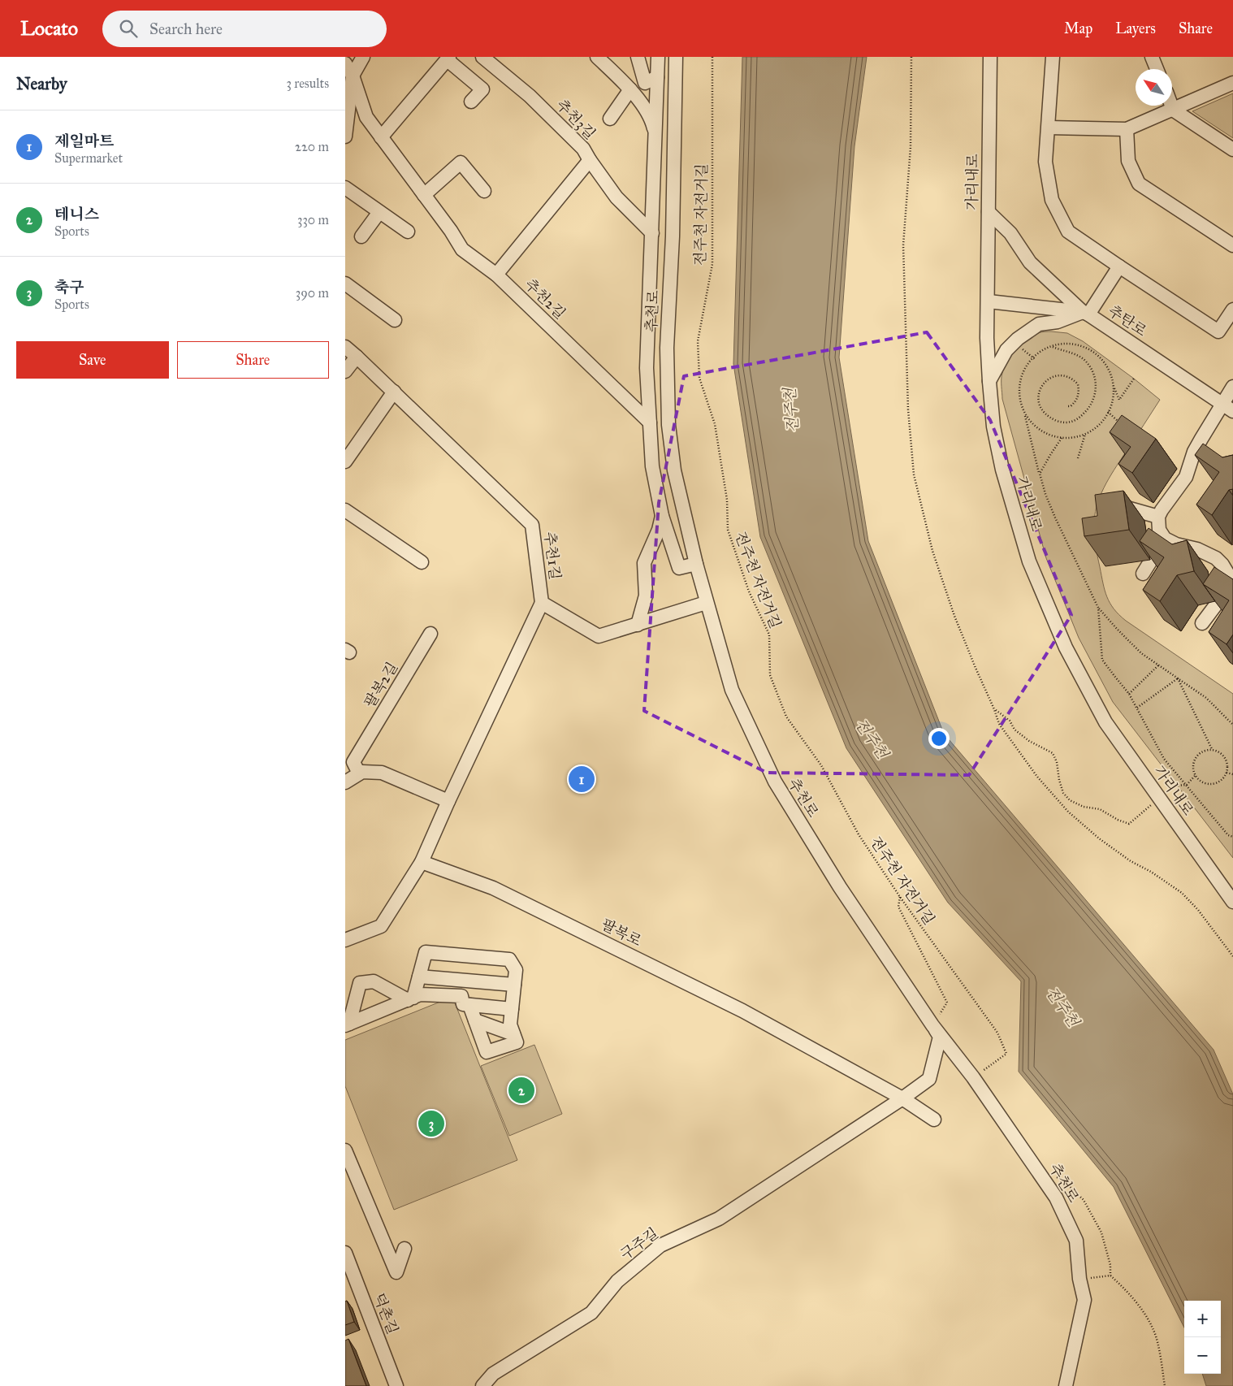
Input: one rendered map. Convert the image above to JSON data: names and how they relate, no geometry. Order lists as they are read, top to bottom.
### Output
{
  "streets": {
    "street": [
      "추천3길",
      "가리내로",
      "추천2길",
      "추천로",
      "추탄로",
      "추천1길",
      "팔복2길",
      "팔복로",
      "구주길",
      "덕촌길"
    ],
    "path": ["전주천 자전거길"]
  },
  "crossings": [
    ["추천3길", "추천로"],
    ["가리내로", "추탄로"],
    ["전주천 자전거길", "추천로"],
    ["추천2길", "추천로"],
    ["추천로", "팔복로"],
    ["추천로", "구주길"]
  ],
  "water": ["전주천"],
  "north": "top left",
  "page": {
    "header": "Locato",
    "search": "Search here",
    "nav": ["Map", "Layers", "Share"],
    "heading": ["Nearby", "3 results"],
    "list": [
      {
        "mark": "1",
        "name": "제일마트",
        "note": "Supermarket",
        "value": "220 m"
      },
      {
        "mark": "2",
        "name": "테니스",
        "note": "Sports",
        "value": "330 m"
      },
      {
        "mark": "3",
        "name": "축구",
        "note": "Sports",
        "value": "390 m"
      }
    ],
    "buttons": ["Save", "Share"],
    "pins": ["1", "2", "3"],
    "map_buttons": ["+", "−"]
  }
}
